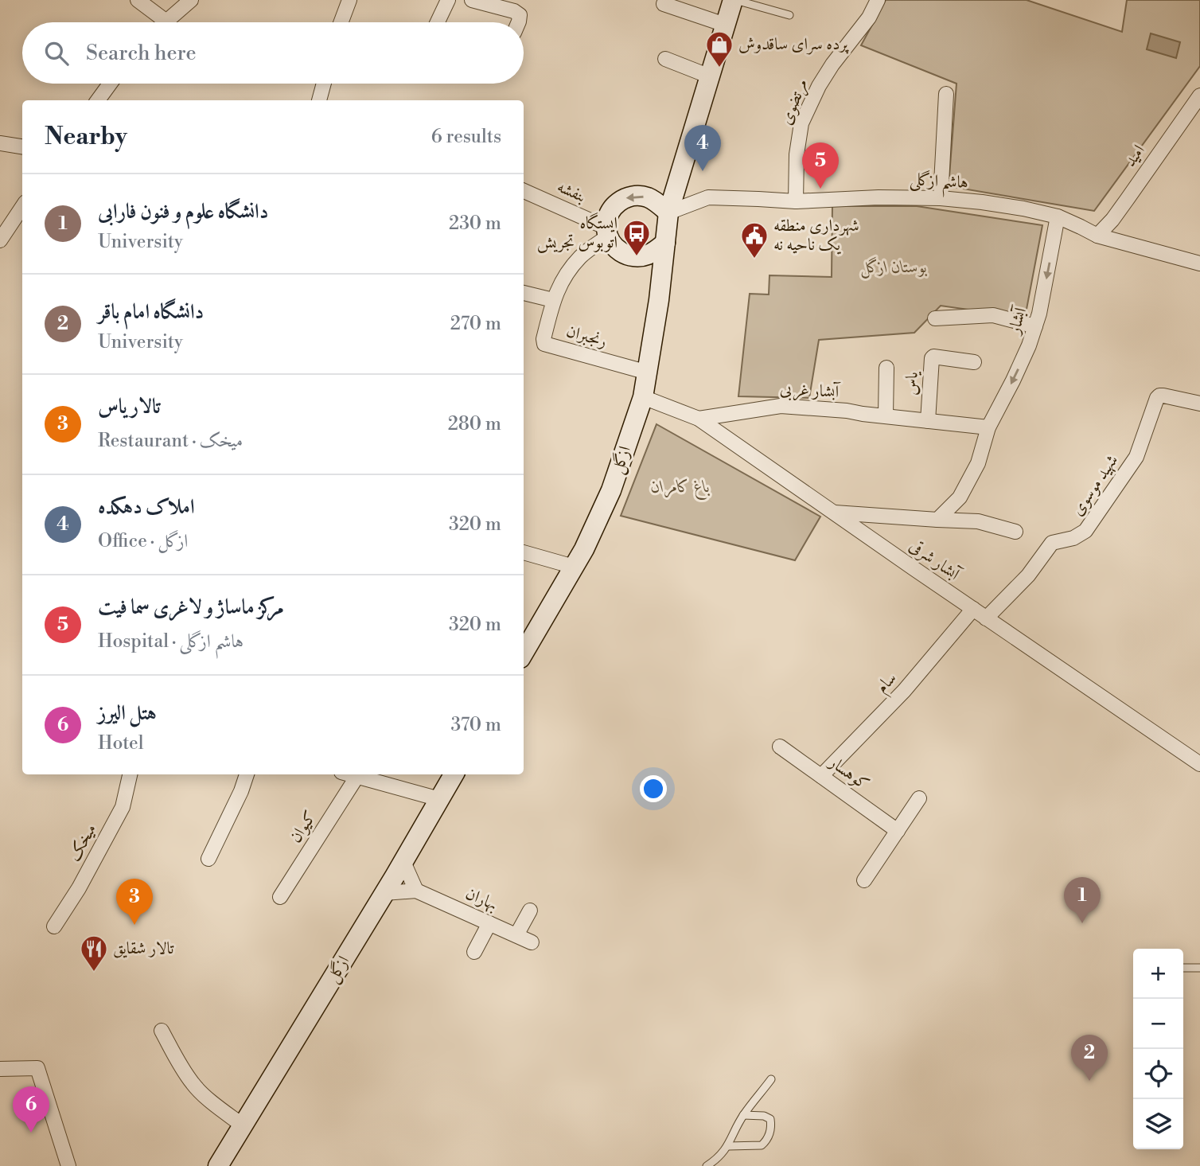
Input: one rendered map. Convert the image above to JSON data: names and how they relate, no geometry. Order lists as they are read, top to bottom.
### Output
{
  "streets": {
    "main road": ["ازگل"],
    "street": [
      "مرتضوی",
      "امید",
      "هاشم ازگلی",
      "بنفشه",
      "آبشار",
      "رنجبران",
      "یاس",
      "آبشار غربی",
      "شهید موسوی",
      "آبشار شرقی",
      "سام",
      "کوهسار",
      "کیوان",
      "میخک",
      "بهاران"
    ]
  },
  "crossings": [
    ["مرتضوی", "هاشم ازگلی"],
    ["امید", "هاشم ازگلی"],
    ["هاشم ازگلی", "بنفشه"],
    ["هاشم ازگلی", "آبشار"],
    ["هاشم ازگلی", "رنجبران"],
    ["هاشم ازگلی", "ازگل"],
    ["بنفشه", "رنجبران"],
    ["بنفشه", "ازگل"],
    ["رنجبران", "ازگل"],
    ["یاس", "آبشار غربی"],
    ["آبشار غربی", "آبشار شرقی"],
    ["ازگل", "آبشار شرقی"],
    ["شهید موسوی", "آبشار شرقی"],
    ["آبشار شرقی", "سام"],
    ["سام", "کوهسار"]
  ],
  "one_way": ["آبشار"],
  "parks": ["بوستان ازگل", "باغ کامران"],
  "places": {
    "shop": ["پرده سرای ساقدوش"],
    "bus stop": ["ایستگاه اتوبوس تجریش"],
    "public building": ["شهرداری منطقه یک ناحیه نه"],
    "restaurant": ["تالار شقایق"]
  },
  "page": {
    "search": "Search here",
    "heading": ["Nearby", "6 results"],
    "pins": [
      "4",
      "5",
      "1",
      "3",
      "2",
      "6"
    ],
    "list": [
      {
        "mark": "1",
        "name": "دانشگاه علوم و فنون فارابی",
        "note": "University",
        "value": "230 m"
      },
      {
        "mark": "2",
        "name": "دانشگاه امام باقر",
        "note": "University",
        "value": "270 m"
      },
      {
        "mark": "3",
        "name": "تالار یاس",
        "note": "Restaurant · میخک",
        "value": "280 m"
      },
      {
        "mark": "4",
        "name": "املاک دهکده",
        "note": "Office · ازگل",
        "value": "320 m"
      },
      {
        "mark": "5",
        "name": "مرکز ماساژ و لاغری سما فیت",
        "note": "Hospital · هاشم ازگلی",
        "value": "320 m"
      },
      {
        "mark": "6",
        "name": "هتل الیرز",
        "note": "Hotel",
        "value": "370 m"
      }
    ],
    "map_buttons": ["+", "−"]
  }
}
